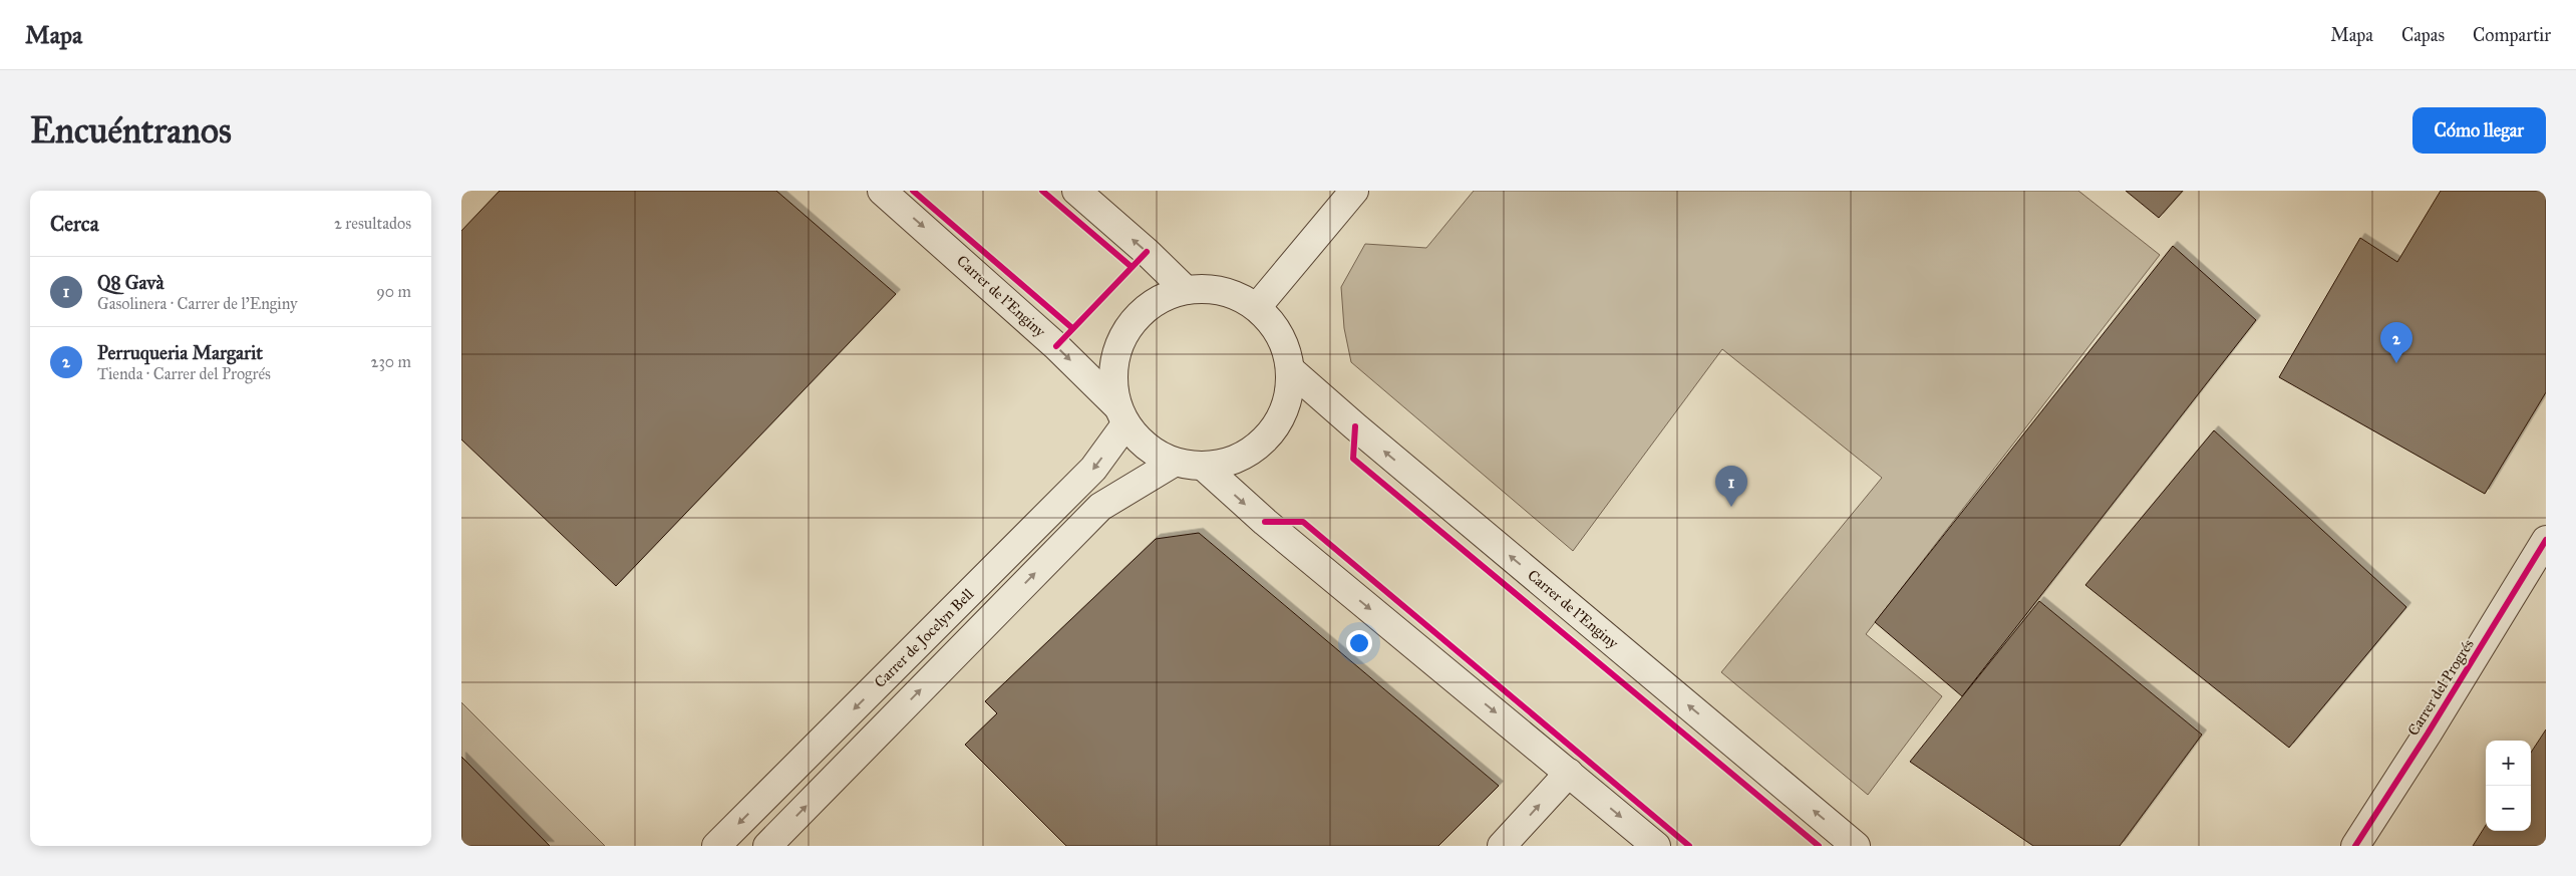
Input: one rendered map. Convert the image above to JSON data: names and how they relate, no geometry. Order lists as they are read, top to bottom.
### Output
{
  "streets": {
    "street": ["Carrer de l'Enginy", "Carrer de Jocelyn Bell", "Carrer del Progrés"]
  },
  "crossings": [
    ["Carrer de l'Enginy", "Carrer de Jocelyn Bell"]
  ],
  "page": {
    "header": "Mapa",
    "nav": ["Mapa", "Capas", "Compartir"],
    "buttons": "Cómo llegar",
    "title": "Encuéntranos",
    "heading": ["Cerca", "2 resultados"],
    "list": [
      {
        "mark": "1",
        "name": "Q8 Gavà",
        "note": "Gasolinera · Carrer de l'Enginy",
        "value": "90 m"
      },
      {
        "mark": "2",
        "name": "Perruqueria Margarit",
        "note": "Tienda · Carrer del Progrés",
        "value": "230 m"
      }
    ],
    "pins": ["2", "1"],
    "map_buttons": ["+", "−"]
  }
}
